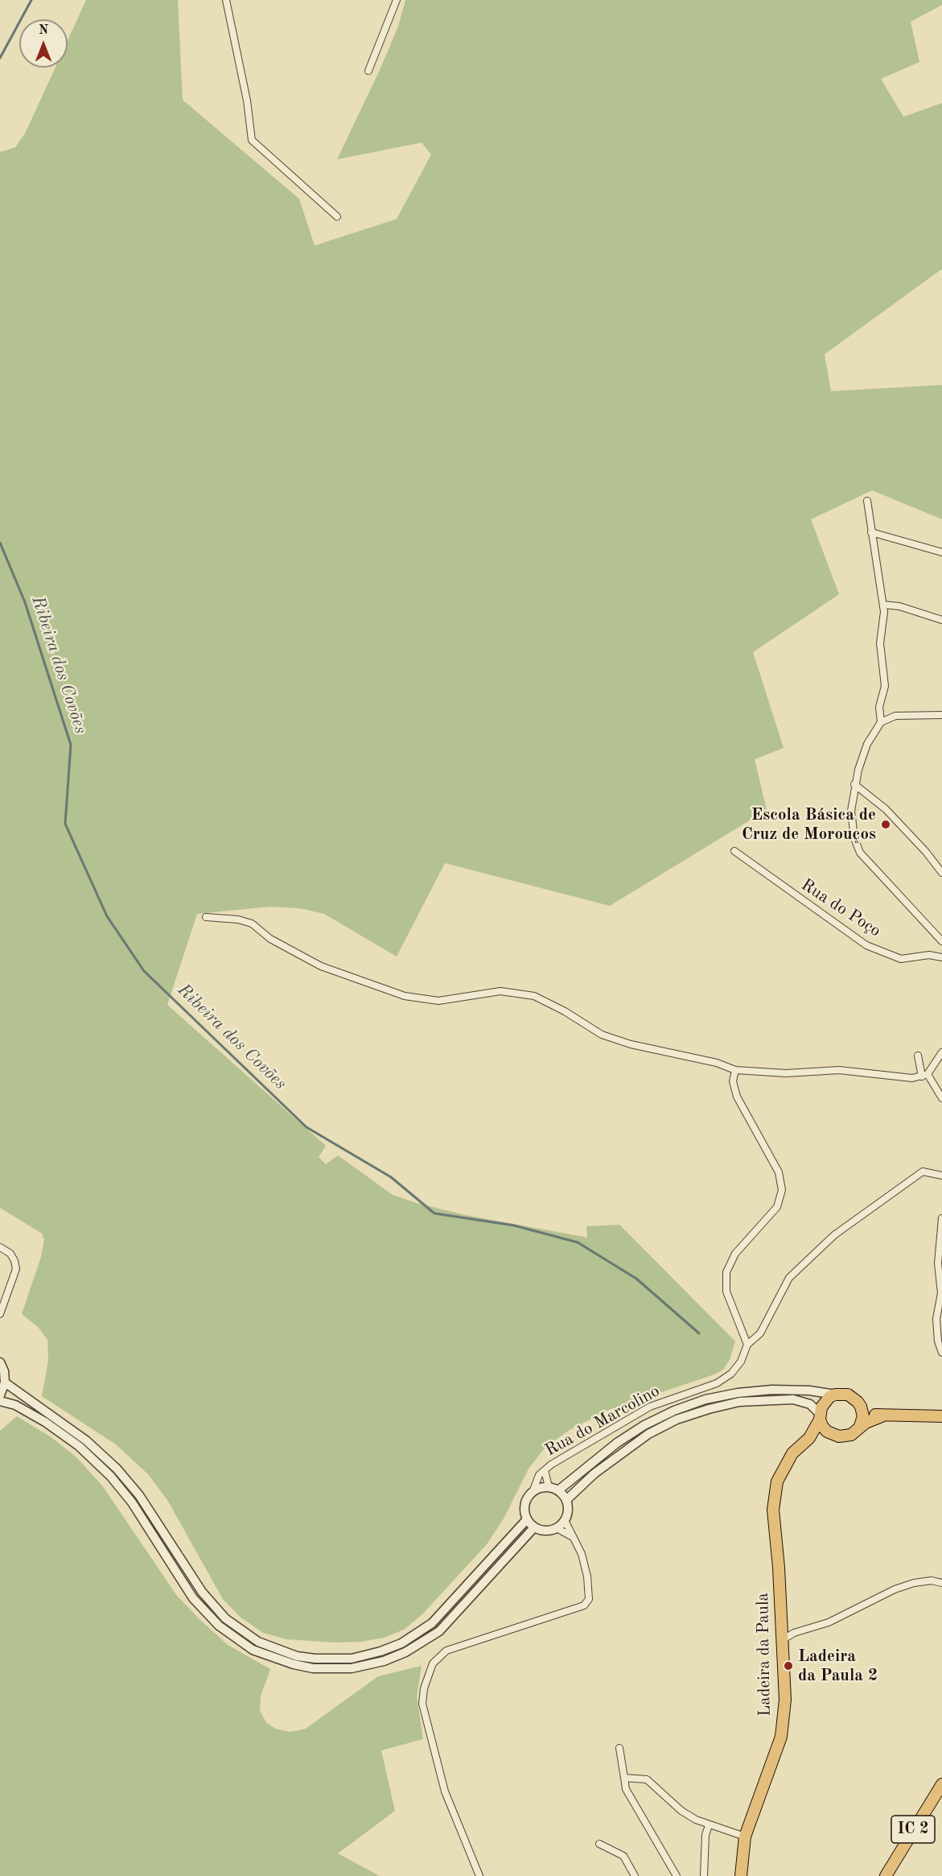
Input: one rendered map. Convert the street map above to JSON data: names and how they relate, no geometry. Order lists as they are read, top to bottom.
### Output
{
  "streets": {
    "main road": ["Ladeira da Paula", "IC 2"],
    "street": ["Rua do Poço", "Rua do Marcolino"]
  },
  "water": ["Ribeira dos Covões"],
  "places": ["Escola Básica de Cruz de Morouços", "Ladeira da Paula 2"],
  "north": "top"
}
